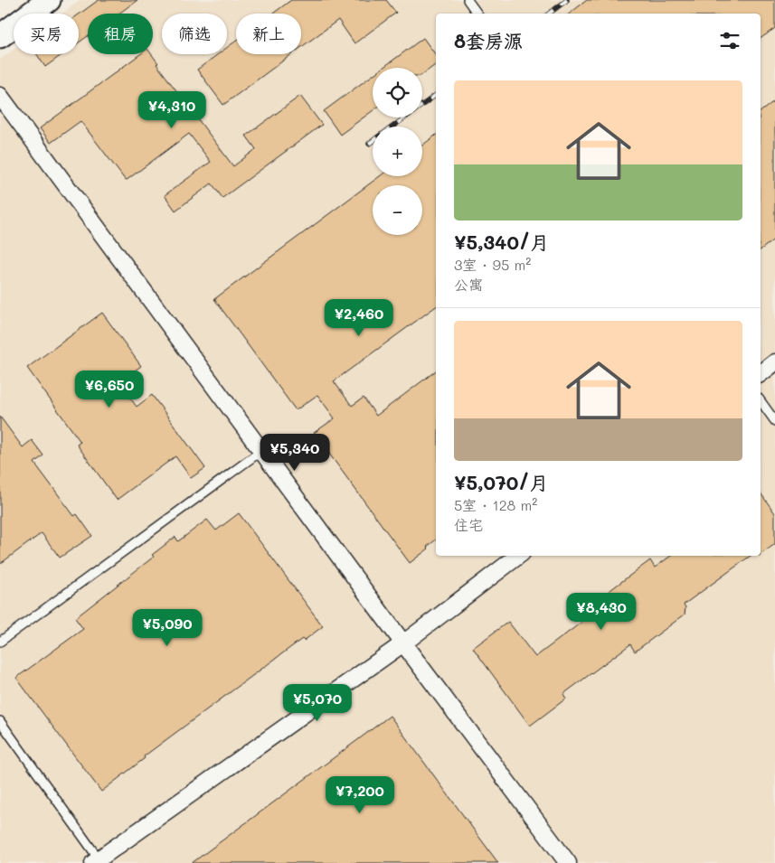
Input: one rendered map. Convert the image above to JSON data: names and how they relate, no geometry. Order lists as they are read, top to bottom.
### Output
{
  "page": {
    "chip": [
      "买房",
      "租房",
      "筛选",
      "新上"
    ],
    "heading": "8套房源",
    "map_buttons": ["+", "−"],
    "list": [
      {
        "name": "¥5,340/月",
        "note": "3室 · 95 m² · 公寓"
      },
      {
        "name": "¥5,070/月",
        "note": "5室 · 128 m² · 住宅"
      }
    ],
    "price": [
      "¥4,310",
      "¥2,460",
      "¥6,650",
      "¥5,340",
      "¥8,430",
      "¥5,090",
      "¥5,070",
      "¥7,200"
    ]
  }
}
